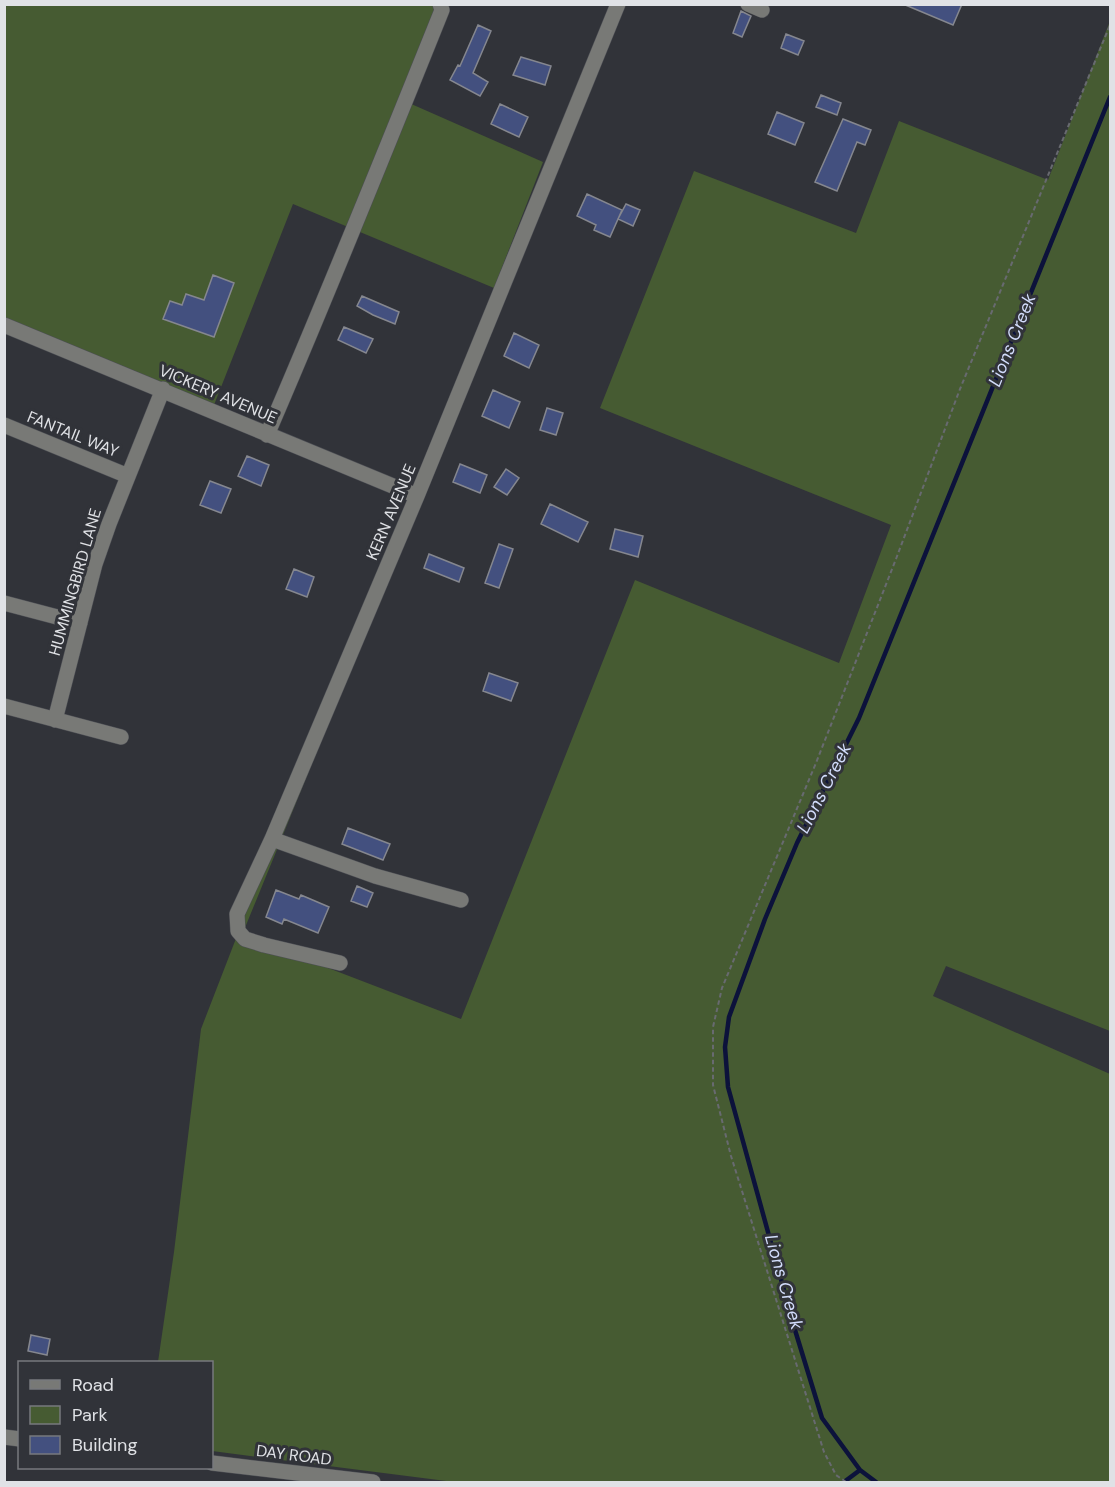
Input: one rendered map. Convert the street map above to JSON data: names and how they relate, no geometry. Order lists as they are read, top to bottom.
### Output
{
  "streets": {
    "street": [
      "VICKERY AVENUE",
      "FANTAIL WAY",
      "KERN AVENUE",
      "HUMMINGBIRD LANE",
      "DAY ROAD"
    ]
  },
  "crossings": [
    ["VICKERY AVENUE", "KERN AVENUE"],
    ["VICKERY AVENUE", "HUMMINGBIRD LANE"],
    ["FANTAIL WAY", "HUMMINGBIRD LANE"]
  ],
  "water": ["Lions Creek"],
  "legend": ["Road", "Park", "Building"]
}
